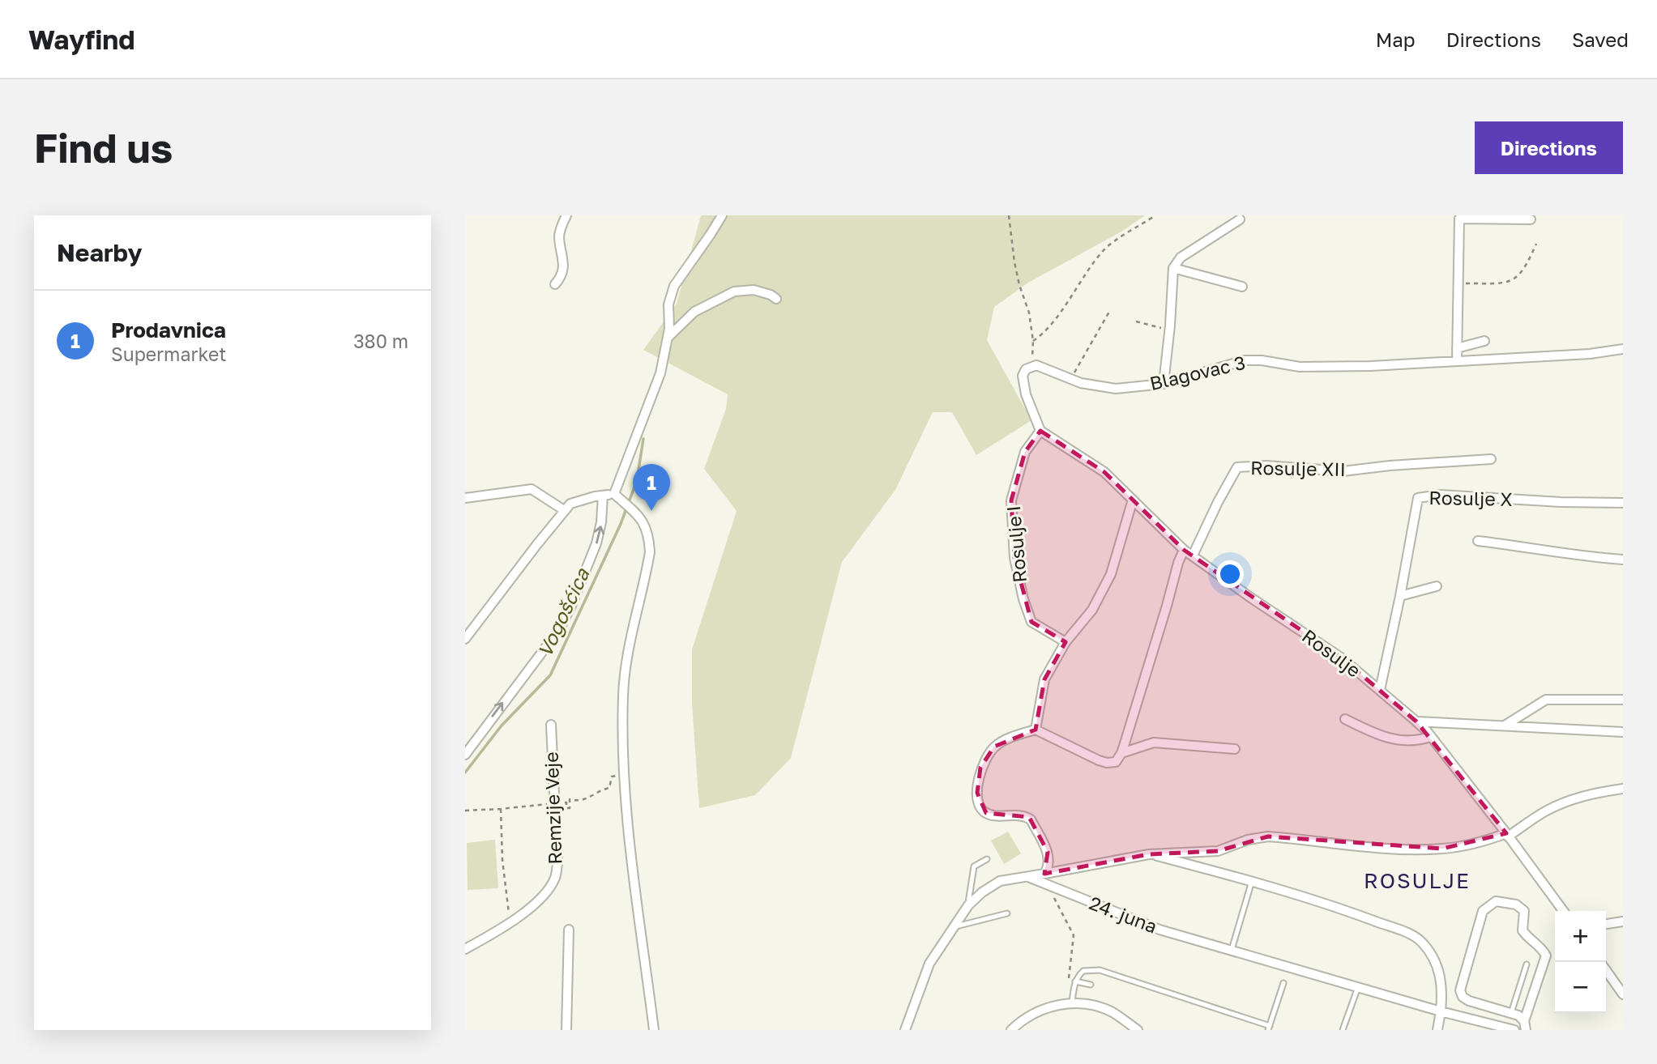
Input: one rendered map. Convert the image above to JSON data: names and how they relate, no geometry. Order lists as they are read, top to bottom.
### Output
{
  "streets": {
    "street": [
      "Blagovac 3",
      "Rosulje XII",
      "Rosulje X",
      "Rosulje I",
      "Rosulje",
      "Remzije Veje",
      "24. juna"
    ]
  },
  "crossings": [
    ["Rosulje XII", "Rosulje"],
    ["Rosulje X", "Rosulje"]
  ],
  "districts": ["ROSULJE"],
  "water": ["Vogošćica"],
  "page": {
    "header": "Wayfind",
    "nav": ["Map", "Directions", "Saved"],
    "buttons": "Directions",
    "title": "Find us",
    "heading": "Nearby",
    "list": [
      {
        "mark": "1",
        "name": "Prodavnica",
        "note": "Supermarket",
        "value": "380 m"
      }
    ],
    "pins": "1",
    "map_buttons": ["+", "−"]
  }
}
